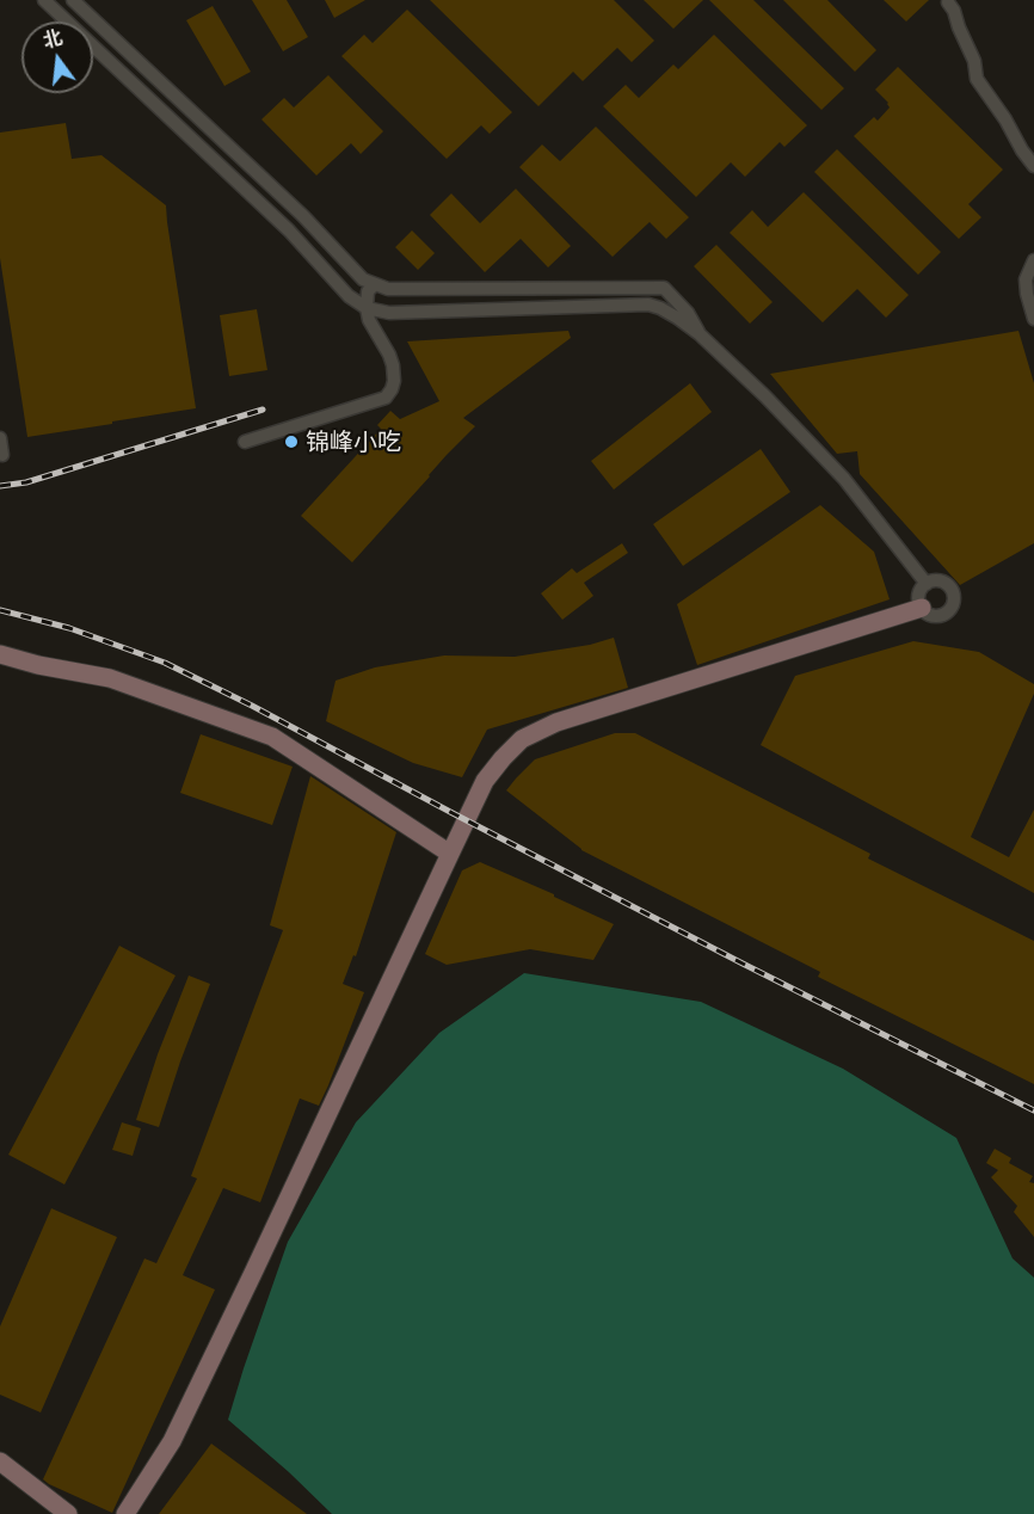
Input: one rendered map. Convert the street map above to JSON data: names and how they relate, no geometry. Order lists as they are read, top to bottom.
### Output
{
  "places": ["锦峰小吃"],
  "north": "top"
}
